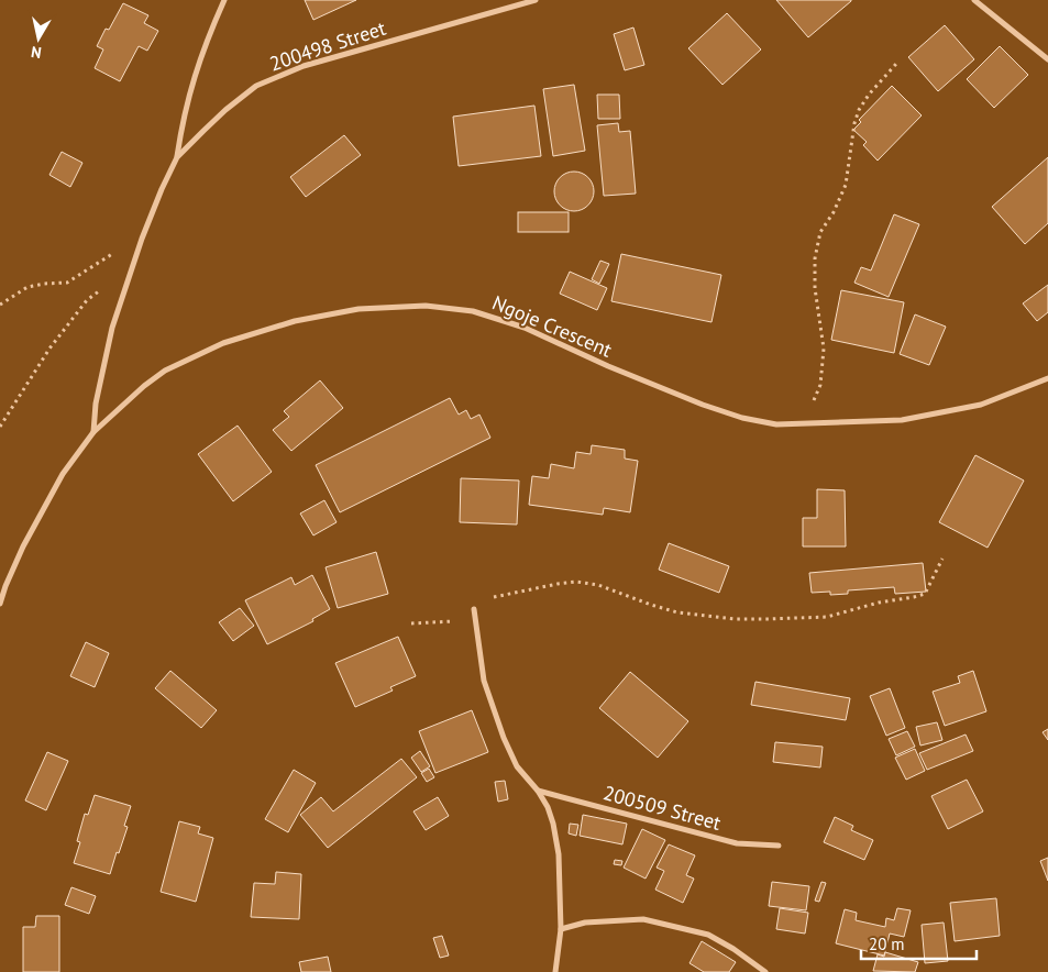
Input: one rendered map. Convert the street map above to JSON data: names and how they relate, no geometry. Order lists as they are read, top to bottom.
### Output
{
  "streets": {
    "street": ["200498 Street", "Ngoje Crescent", "200509 Street"]
  },
  "crossings": [
    ["200498 Street", "Ngoje Crescent"]
  ],
  "scale_bar": "20 m",
  "north": "bottom"
}
